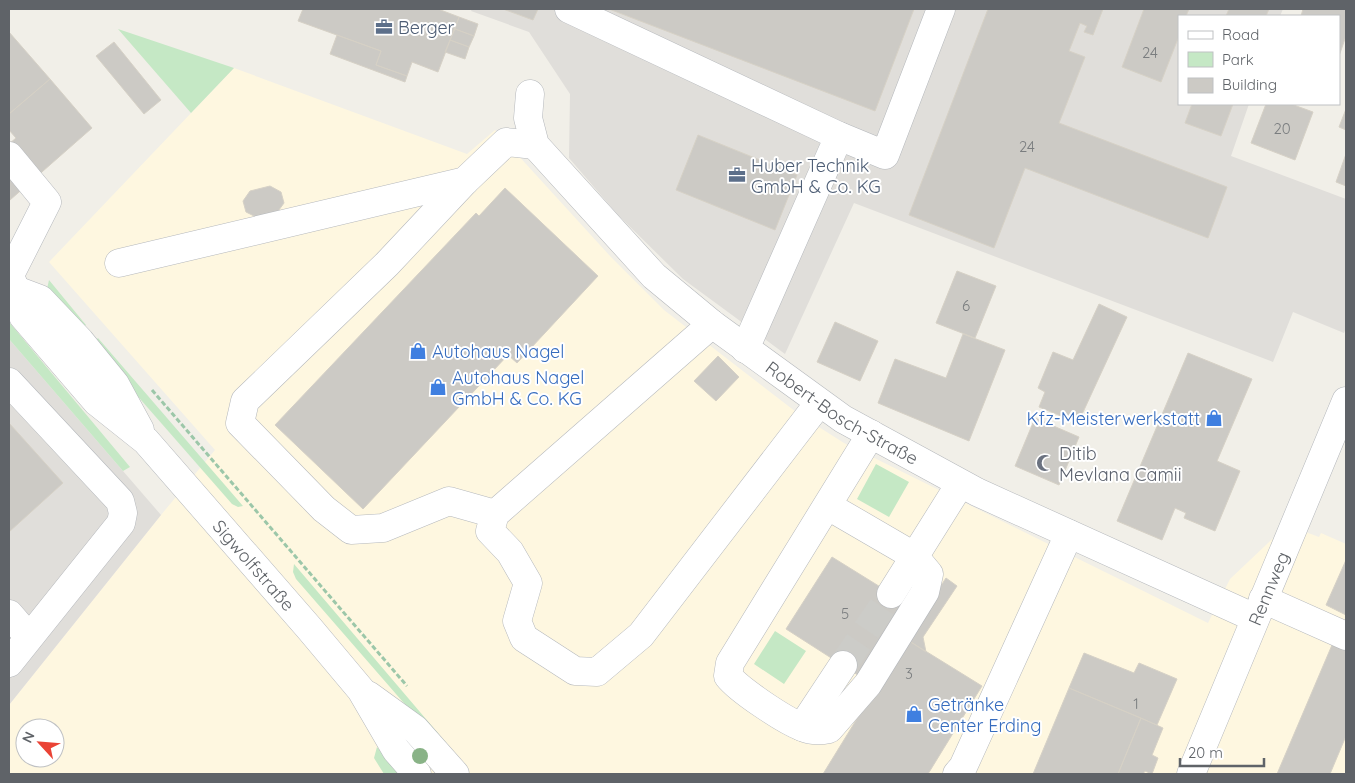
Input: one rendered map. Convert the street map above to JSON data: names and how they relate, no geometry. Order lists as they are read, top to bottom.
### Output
{
  "streets": {
    "street": ["Robert-Bosch-Straße", "Sigwolfstraße", "Rennweg"]
  },
  "crossings": [
    ["Robert-Bosch-Straße", "Rennweg"]
  ],
  "places": {
    "office": ["Berger", "Huber Technik GmbH & Co. KG"],
    "shop": [
      "Autohaus Nagel",
      "Autohaus Nagel GmbH & Co. KG",
      "Kfz-Meisterwerkstatt",
      "Getränke Center Erding"
    ],
    "mosque": ["Ditib Mevlana Camii"]
  },
  "house_numbers": [
    "24",
    "20",
    "24",
    "6",
    "5",
    "3",
    "1"
  ],
  "legend": ["Road", "Park", "Building"],
  "scale_bar": "20 m",
  "north": "top left"
}
